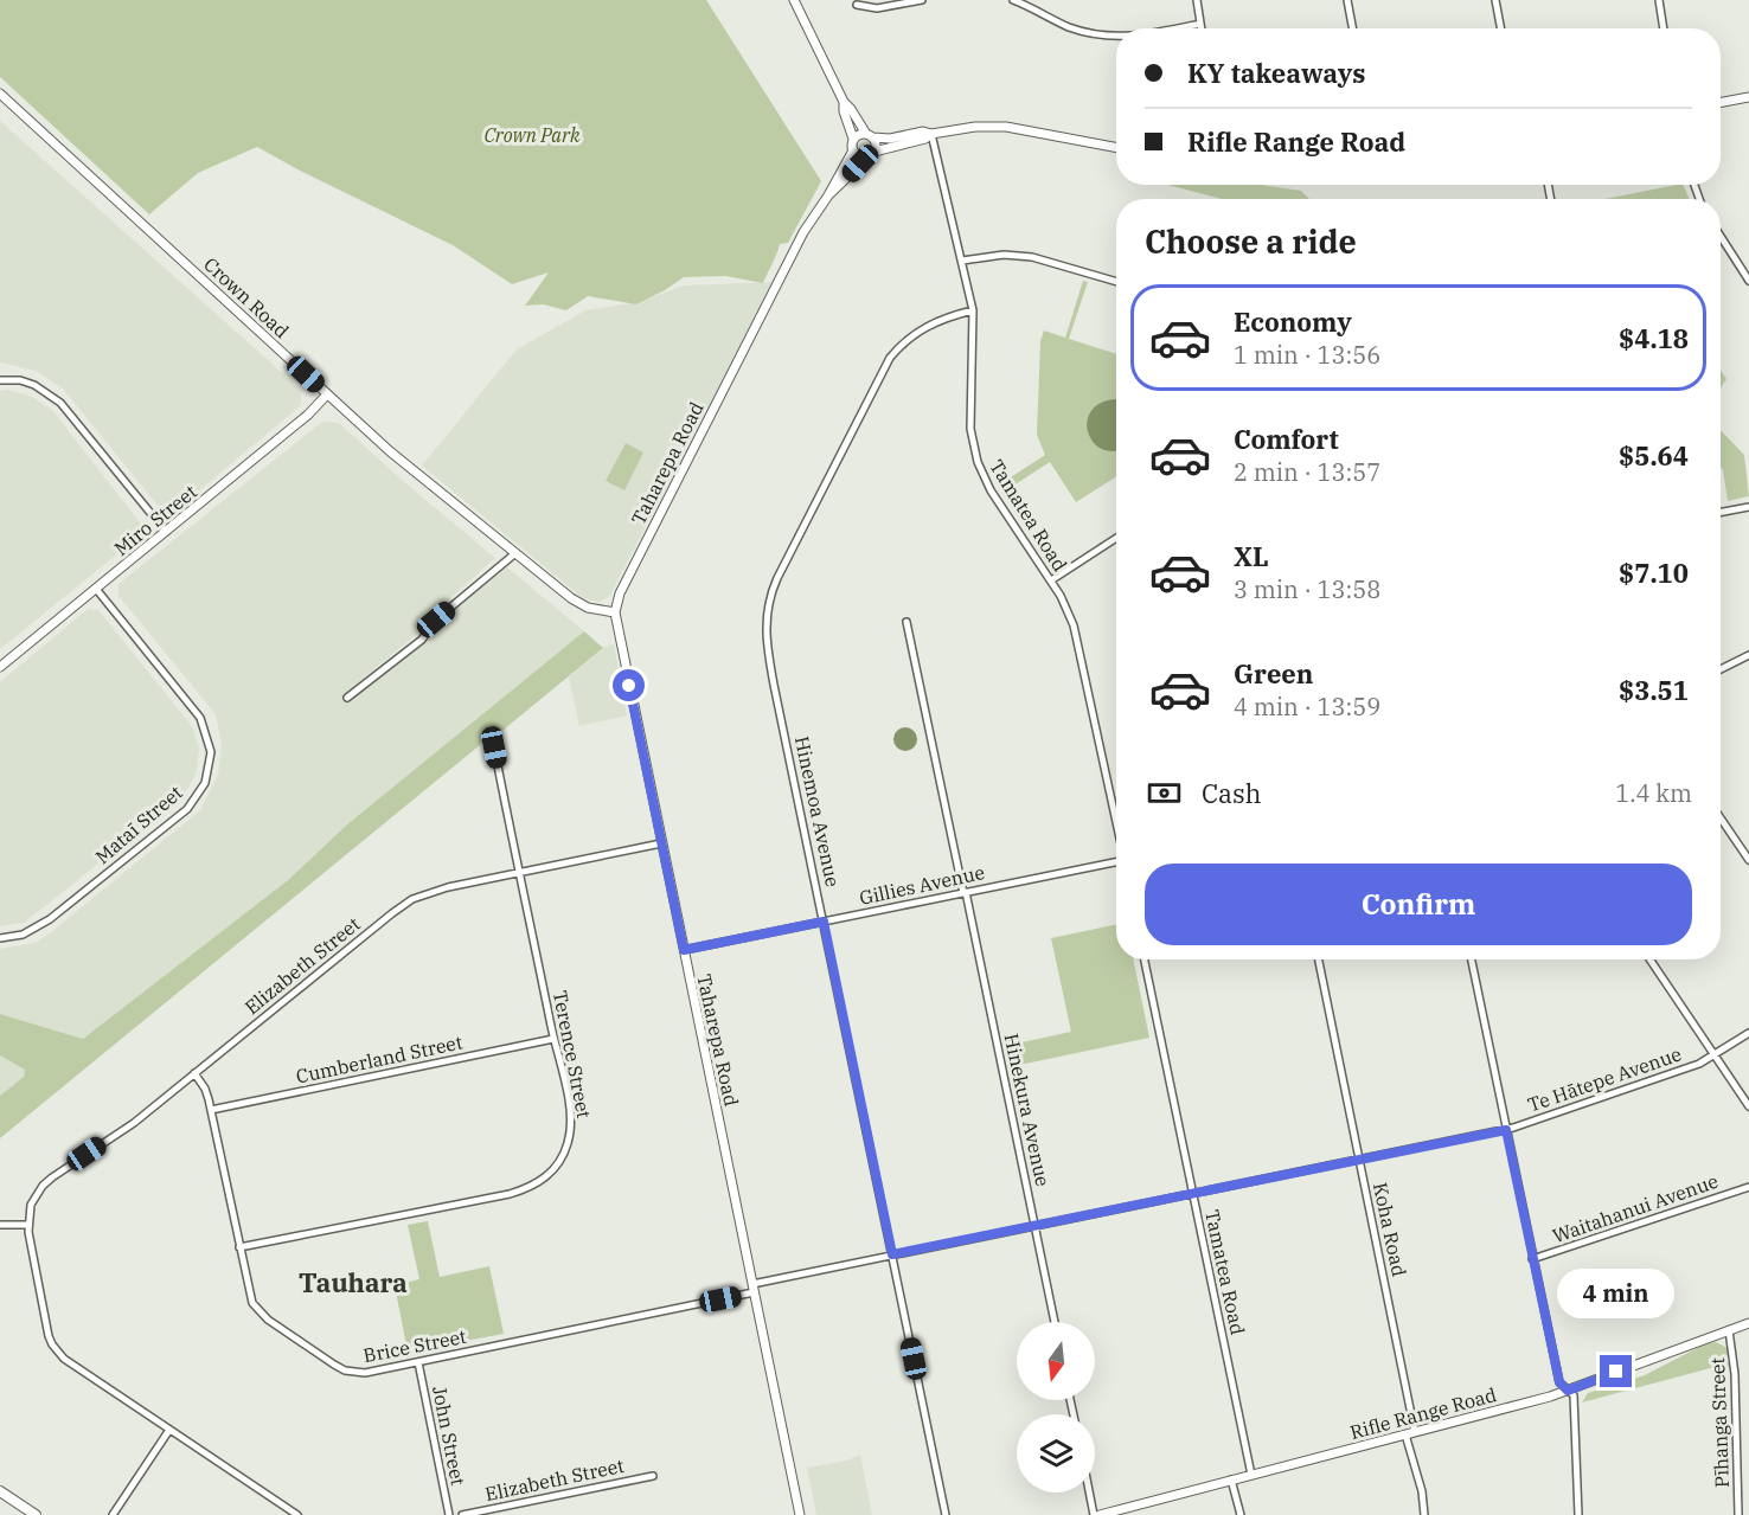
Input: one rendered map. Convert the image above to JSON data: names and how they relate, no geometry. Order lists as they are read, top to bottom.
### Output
{
  "streets": {
    "street": [
      "Crown Road",
      "Taharepa Road",
      "Tamatea Road",
      "Miro Street",
      "Hinemoa Avenue",
      "Mataī Street",
      "Gillies Avenue",
      "Elizabeth Street",
      "Terence Street",
      "Cumberland Street",
      "Te Hātepe Avenue",
      "Hinekura Avenue",
      "Waitahanui Avenue",
      "Koha Road",
      "Brice Street",
      "Rifle Range Road",
      "Pīhanga Street",
      "John Street"
    ]
  },
  "crossings": [
    ["Crown Road", "Taharepa Road"],
    ["Crown Road", "Miro Street"],
    ["Taharepa Road", "Tamatea Road"],
    ["Taharepa Road", "Gillies Avenue"],
    ["Taharepa Road", "Elizabeth Street"],
    ["Taharepa Road", "Te Hātepe Avenue"],
    ["Taharepa Road", "Brice Street"],
    ["Tamatea Road", "Hinemoa Avenue"],
    ["Tamatea Road", "Te Hātepe Avenue"],
    ["Tamatea Road", "Rifle Range Road"],
    ["Miro Street", "Mataī Street"],
    ["Hinemoa Avenue", "Gillies Avenue"],
    ["Hinemoa Avenue", "Te Hātepe Avenue"],
    ["Gillies Avenue", "Hinekura Avenue"],
    ["Elizabeth Street", "Terence Street"],
    ["Elizabeth Street", "Brice Street"],
    ["Terence Street", "Cumberland Street"],
    ["Terence Street", "Brice Street"],
    ["Cumberland Street", "Brice Street"],
    ["Te Hātepe Avenue", "Hinekura Avenue"],
    ["Te Hātepe Avenue", "Koha Road"],
    ["Te Hātepe Avenue", "Brice Street"],
    ["Koha Road", "Rifle Range Road"],
    ["Brice Street", "John Street"],
    ["Rifle Range Road", "Pīhanga Street"]
  ],
  "districts": ["Tauhara"],
  "parks": ["Crown Park"],
  "north": "bottom",
  "page": {
    "banner": ["KY takeaways", "Rifle Range Road"],
    "heading": "Choose a ride",
    "list": [
      {
        "name": "Economy",
        "note": "1 min · 13:56",
        "value": "$4.18"
      },
      {
        "name": "Comfort",
        "note": "2 min · 13:57",
        "value": "$5.64"
      },
      {
        "name": "XL",
        "note": "3 min · 13:58",
        "value": "$7.10"
      },
      {
        "name": "Green",
        "note": "4 min · 13:59",
        "value": "$3.51"
      }
    ],
    "pay": ["Cash", "1.4 km"],
    "buttons": "Confirm",
    "bubble": "4 min"
  }
}
